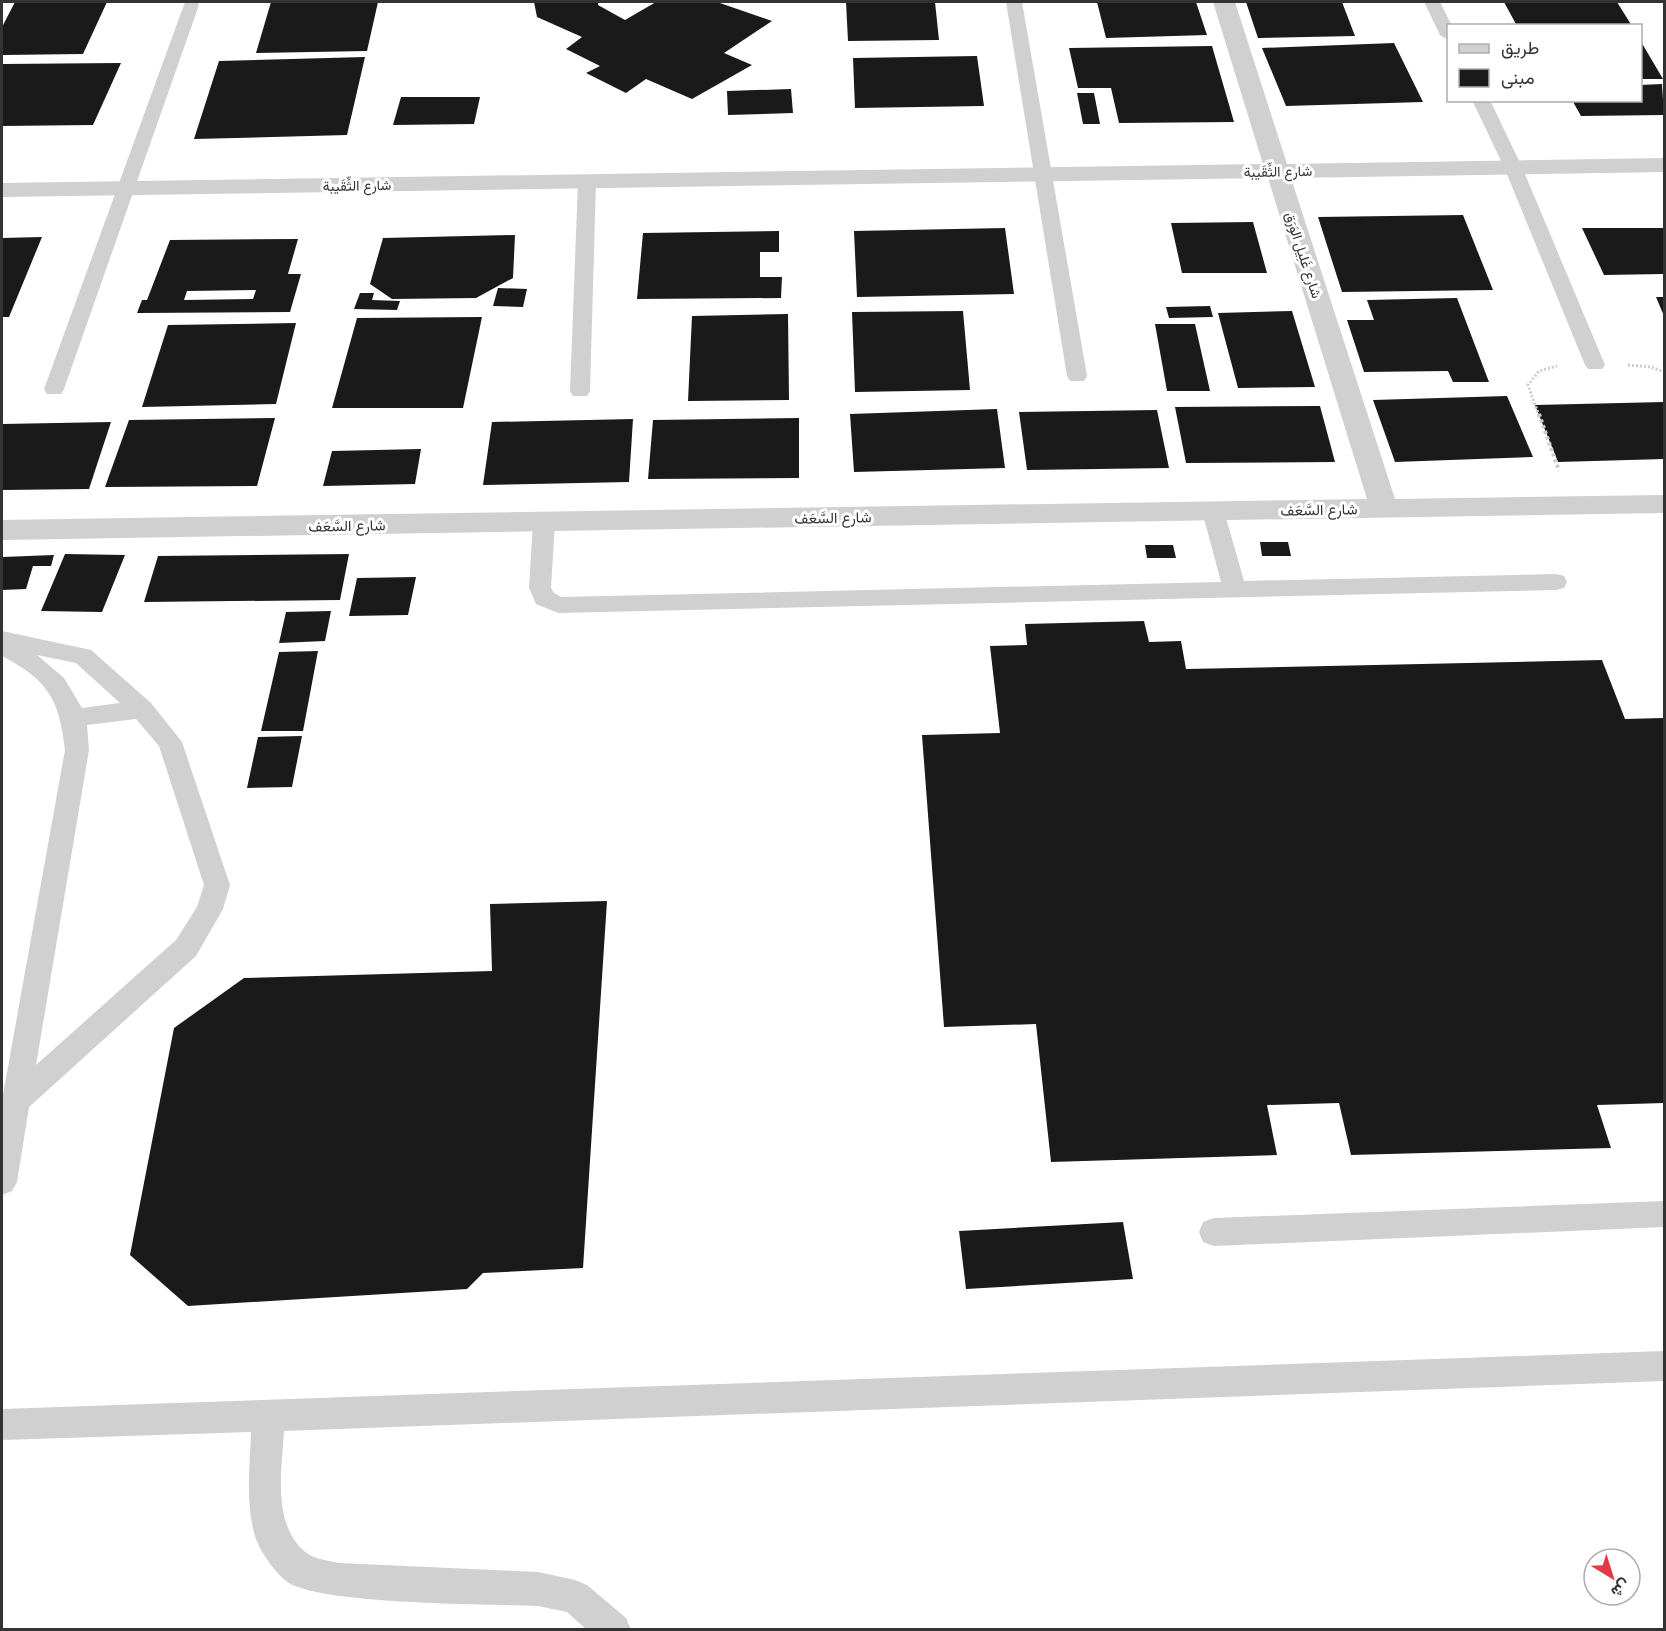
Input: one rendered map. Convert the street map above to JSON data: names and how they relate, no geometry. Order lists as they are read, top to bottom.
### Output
{
  "streets": {
    "street": ["شارع الثِّقَيبة", "شارع غَلِيل الوَرَق", "شارع السَّعَف"]
  },
  "crossings": [
    ["شارع الثِّقَيبة", "شارع غَلِيل الوَرَق"],
    ["شارع غَلِيل الوَرَق", "شارع السَّعَف"]
  ],
  "legend": ["طريق", "مبنى"],
  "north": "bottom right"
}
